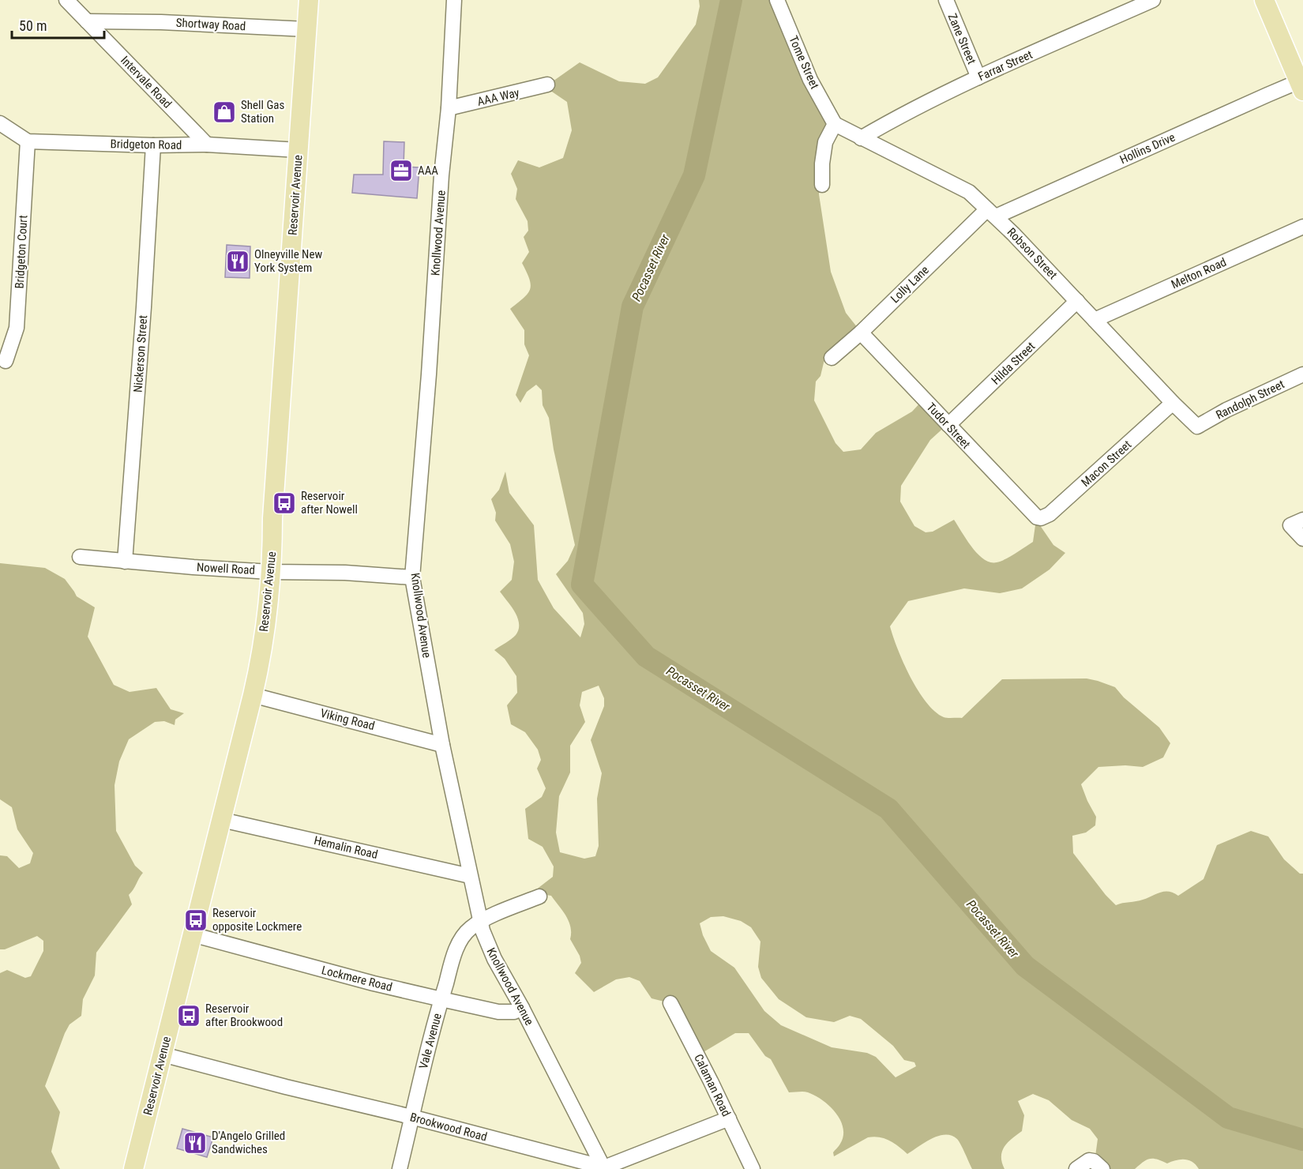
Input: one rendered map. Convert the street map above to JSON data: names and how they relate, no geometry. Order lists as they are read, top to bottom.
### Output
{
  "streets": {
    "main road": ["Reservoir Avenue"],
    "street": [
      "Shortway Road",
      "Zane Street",
      "Tome Street",
      "Farrar Street",
      "Intervale Road",
      "AAA Way",
      "Bridgeton Road",
      "Hollins Drive",
      "Knollwood Avenue",
      "Bridgeton Court",
      "Robson Street",
      "Melton Road",
      "Lolly Lane",
      "Nickerson Street",
      "Hilda Street",
      "Randolph Street",
      "Tudor Street",
      "Macon Street",
      "Nowell Road",
      "Viking Road",
      "Hemalin Road",
      "Lockmere Road",
      "Vale Avenue",
      "Calaman Road",
      "Brookwood Road"
    ]
  },
  "crossings": [
    ["Shortway Road", "Intervale Road"],
    ["Shortway Road", "Reservoir Avenue"],
    ["Zane Street", "Farrar Street"],
    ["Tome Street", "Robson Street"],
    ["Farrar Street", "Robson Street"],
    ["Intervale Road", "Bridgeton Road"],
    ["AAA Way", "Knollwood Avenue"],
    ["Bridgeton Road", "Reservoir Avenue"],
    ["Bridgeton Road", "Bridgeton Court"],
    ["Bridgeton Road", "Nickerson Street"],
    ["Hollins Drive", "Robson Street"],
    ["Hollins Drive", "Lolly Lane"],
    ["Reservoir Avenue", "Nowell Road"],
    ["Reservoir Avenue", "Viking Road"],
    ["Reservoir Avenue", "Hemalin Road"],
    ["Reservoir Avenue", "Lockmere Road"],
    ["Reservoir Avenue", "Brookwood Road"],
    ["Knollwood Avenue", "Nowell Road"],
    ["Knollwood Avenue", "Viking Road"],
    ["Knollwood Avenue", "Hemalin Road"],
    ["Knollwood Avenue", "Lockmere Road"],
    ["Knollwood Avenue", "Vale Avenue"],
    ["Knollwood Avenue", "Brookwood Road"],
    ["Robson Street", "Melton Road"],
    ["Robson Street", "Lolly Lane"],
    ["Robson Street", "Hilda Street"],
    ["Robson Street", "Randolph Street"],
    ["Robson Street", "Macon Street"],
    ["Lolly Lane", "Tudor Street"],
    ["Nickerson Street", "Nowell Road"],
    ["Hilda Street", "Tudor Street"],
    ["Tudor Street", "Macon Street"],
    ["Lockmere Road", "Vale Avenue"],
    ["Vale Avenue", "Brookwood Road"]
  ],
  "water": ["Pocasset River"],
  "places": {
    "shop": ["Shell Gas Station"],
    "office": ["AAA"],
    "restaurant": ["Olneyville New York System", "D'Angelo Grilled Sandwiches"],
    "bus stop": ["Reservoir after Nowell", "Reservoir opposite Lockmere", "Reservoir after Brookwood"]
  },
  "scale_bar": "50 m"
}
